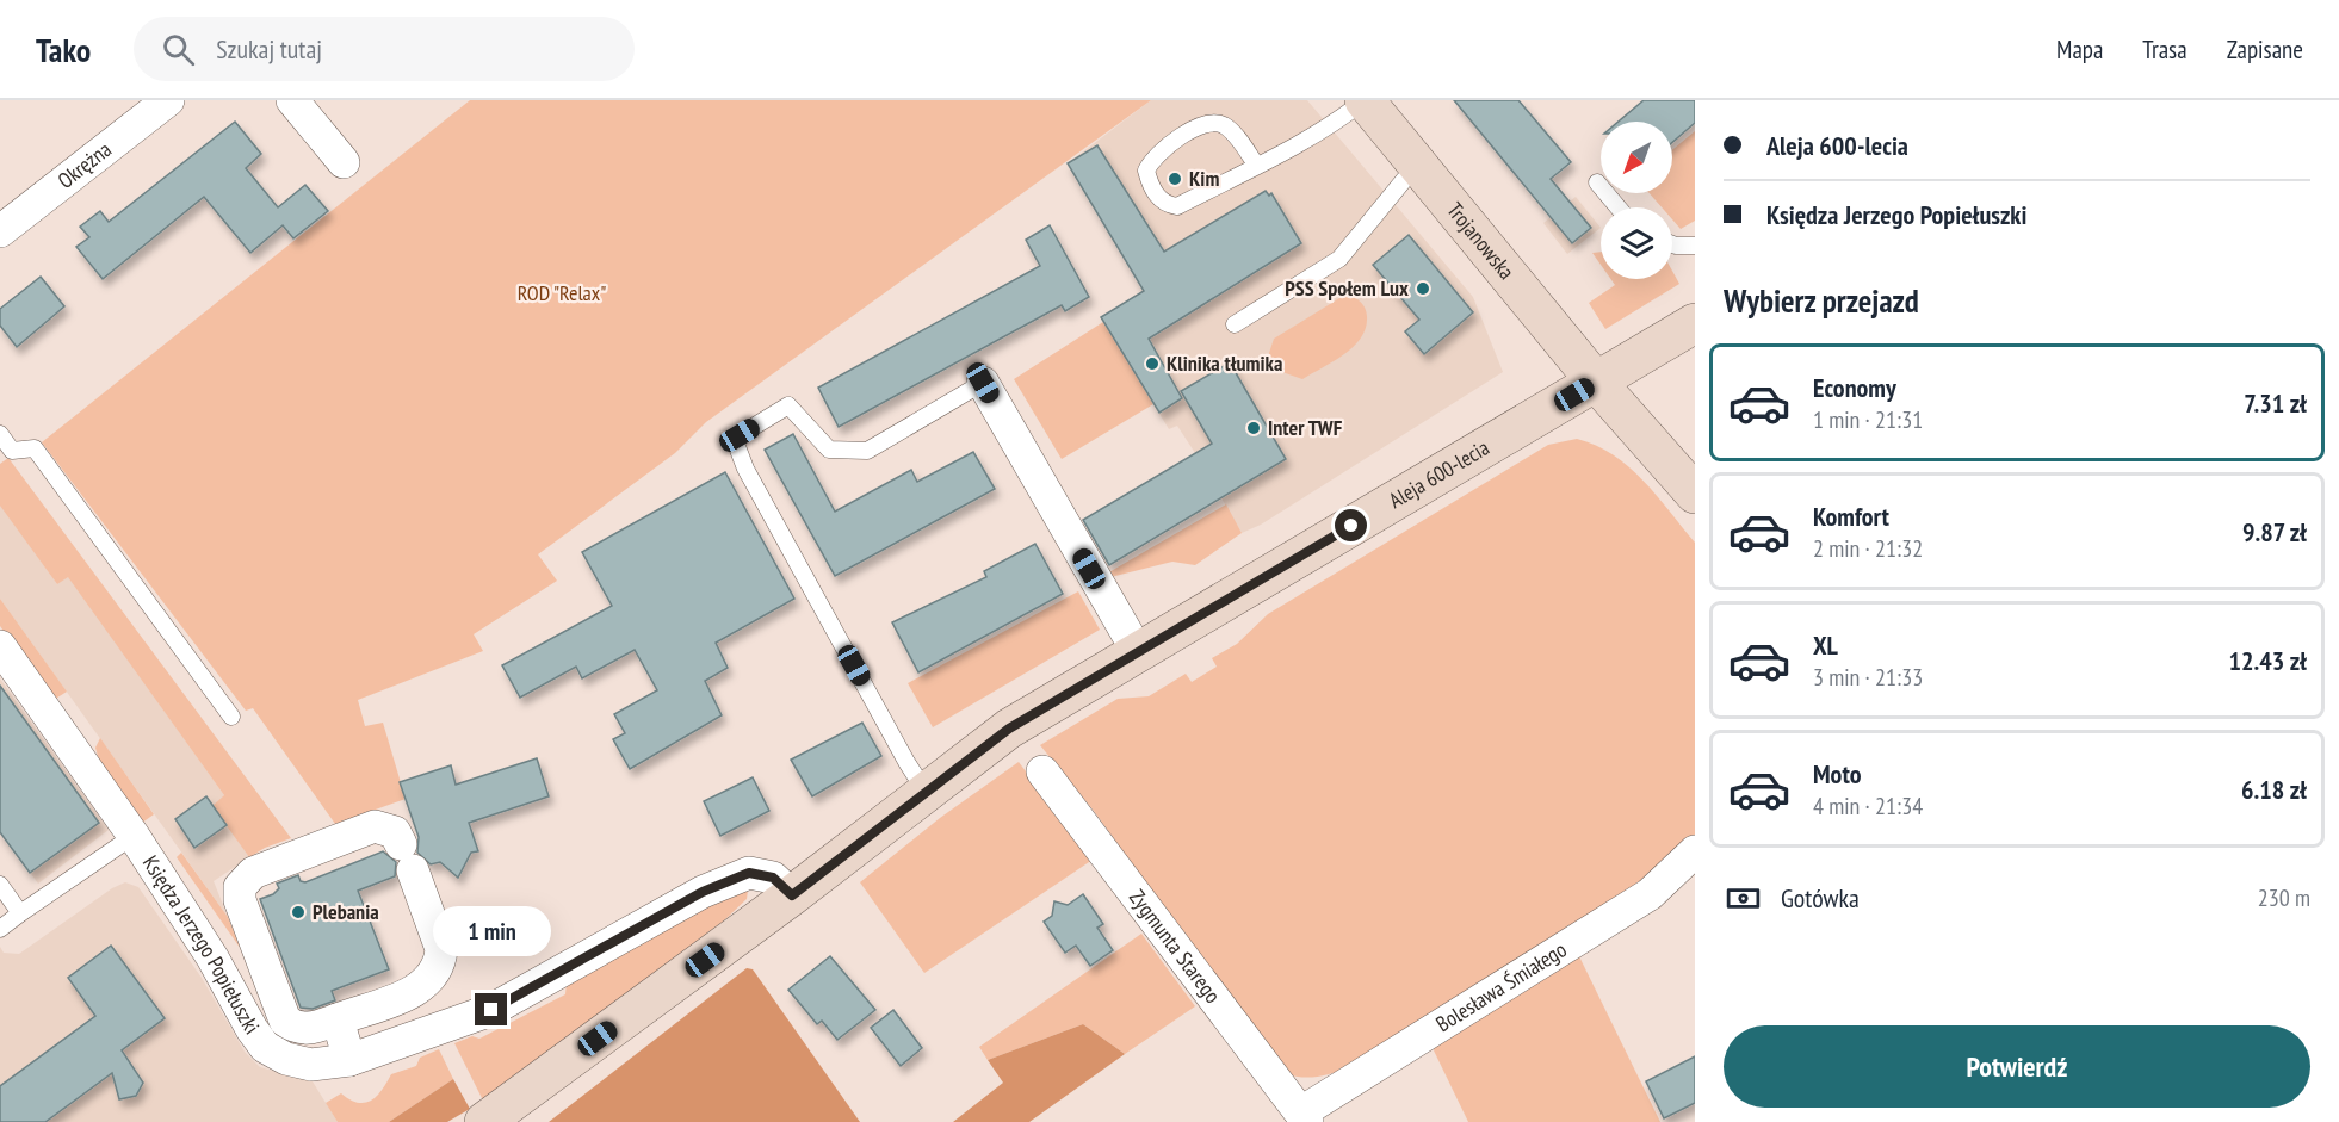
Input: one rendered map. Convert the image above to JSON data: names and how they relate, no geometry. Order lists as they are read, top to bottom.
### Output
{
  "streets": {
    "main road": ["Trojanowska", "Aleja 600-lecia"],
    "street": [
      "Okrężna",
      "Księdza Jerzego Popiełuszki",
      "Zygmunta Starego",
      "Bolesława Śmiałego"
    ]
  },
  "crossings": [
    ["Trojanowska", "Aleja 600-lecia"],
    ["Aleja 600-lecia", "Księdza Jerzego Popiełuszki"],
    ["Zygmunta Starego", "Bolesława Śmiałego"]
  ],
  "parks": ["ROD \"Relax\""],
  "places": [
    "Kim",
    "PSS Społem Lux",
    "Klinika tłumika",
    "Inter TWF",
    "Plebania"
  ],
  "north": "bottom left",
  "page": {
    "header": "Tako",
    "search": "Szukaj tutaj",
    "nav": ["Mapa", "Trasa", "Zapisane"],
    "banner": ["Aleja 600-lecia", "Księdza Jerzego Popiełuszki"],
    "heading": "Wybierz przejazd",
    "list": [
      {
        "name": "Economy",
        "note": "1 min · 21:31",
        "value": "7.31 zł"
      },
      {
        "name": "Komfort",
        "note": "2 min · 21:32",
        "value": "9.87 zł"
      },
      {
        "name": "XL",
        "note": "3 min · 21:33",
        "value": "12.43 zł"
      },
      {
        "name": "Moto",
        "note": "4 min · 21:34",
        "value": "6.18 zł"
      }
    ],
    "pay": ["Gotówka", "230 m"],
    "bubble": "1 min",
    "buttons": "Potwierdź"
  }
}
